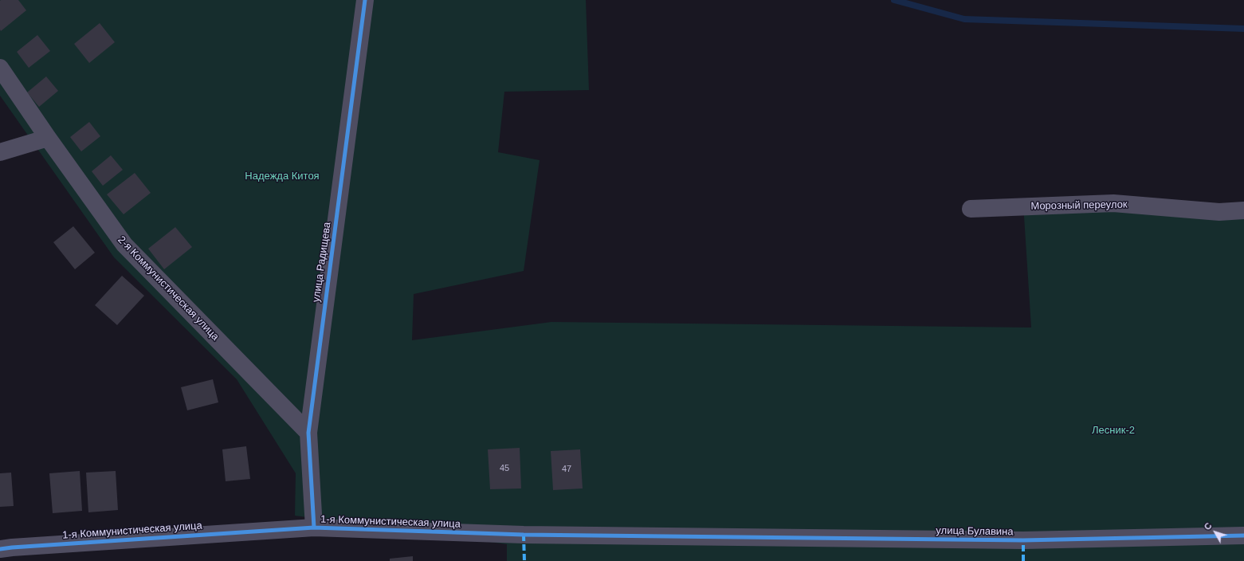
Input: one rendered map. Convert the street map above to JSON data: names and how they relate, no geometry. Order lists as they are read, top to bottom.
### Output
{
  "streets": {
    "street": [
      "Морозный переулок",
      "улица Радищева",
      "2-я Коммунистическая улица",
      "1-я Коммунистическая улица",
      "улица Булавина"
    ]
  },
  "crossings": [
    ["улица Радищева", "2-я Коммунистическая улица"],
    ["улица Радищева", "1-я Коммунистическая улица"],
    ["1-я Коммунистическая улица", "улица Булавина"]
  ],
  "parks": ["Надежда Китоя", "Лесник-2"],
  "house_numbers": ["45", "47"],
  "north": "top left"
}
